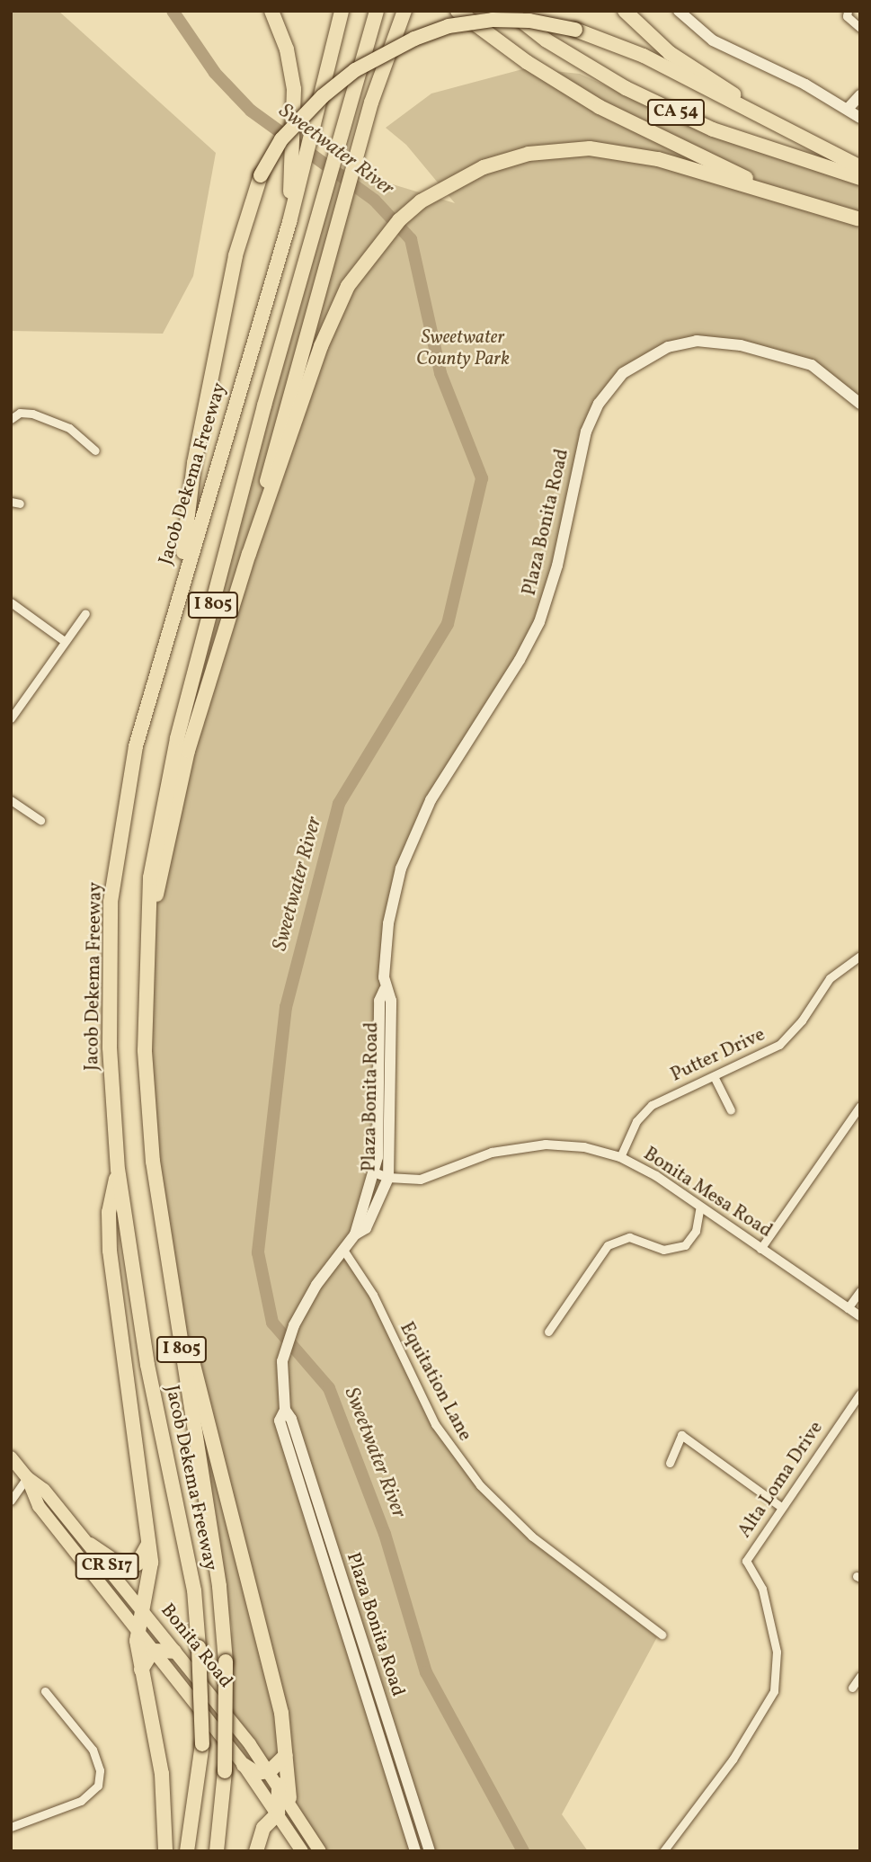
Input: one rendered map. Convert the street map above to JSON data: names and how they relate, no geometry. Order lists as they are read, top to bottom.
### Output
{
  "streets": {
    "highway": ["CA 54", "Jacob Dekema Freeway", "I 805"],
    "main road": ["Plaza Bonita Road", "CR S17", "Bonita Road"],
    "street": [
      "Putter Drive",
      "Bonita Mesa Road",
      "Equitation Lane",
      "Alta Loma Drive"
    ]
  },
  "crossings": [
    ["Plaza Bonita Road", "Bonita Mesa Road"],
    ["Plaza Bonita Road", "Equitation Lane"],
    ["Putter Drive", "Bonita Mesa Road"]
  ],
  "water": ["Sweetwater River"],
  "parks": ["Sweetwater County Park"]
}
